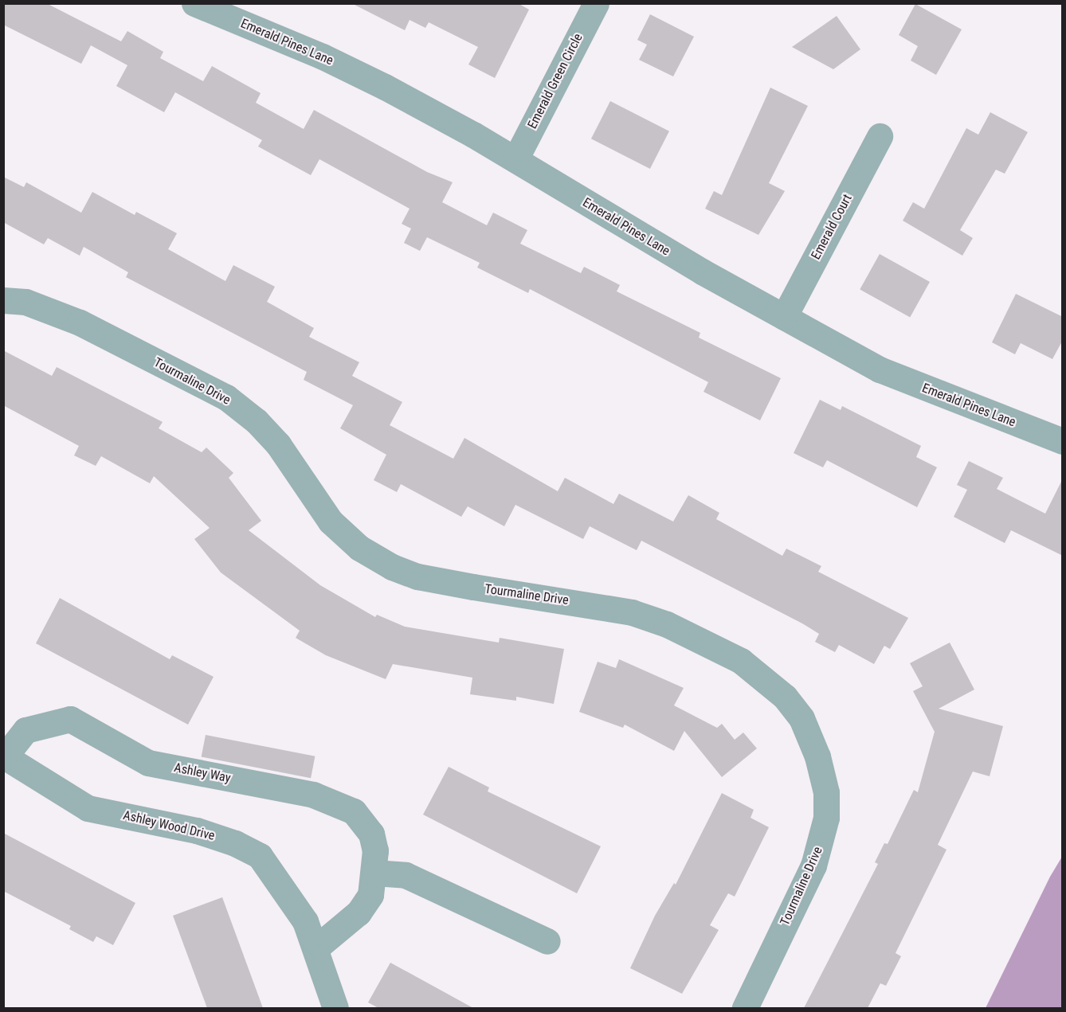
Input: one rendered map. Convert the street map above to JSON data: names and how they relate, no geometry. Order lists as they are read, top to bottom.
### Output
{
  "streets": {
    "street": [
      "Emerald Pines Lane",
      "Emerald Green Circle",
      "Emerald Court",
      "Tourmaline Drive",
      "Ashley Way",
      "Ashley Wood Drive"
    ]
  },
  "crossings": [
    ["Emerald Pines Lane", "Emerald Green Circle"],
    ["Emerald Pines Lane", "Emerald Court"],
    ["Ashley Way", "Ashley Wood Drive"]
  ]
}
